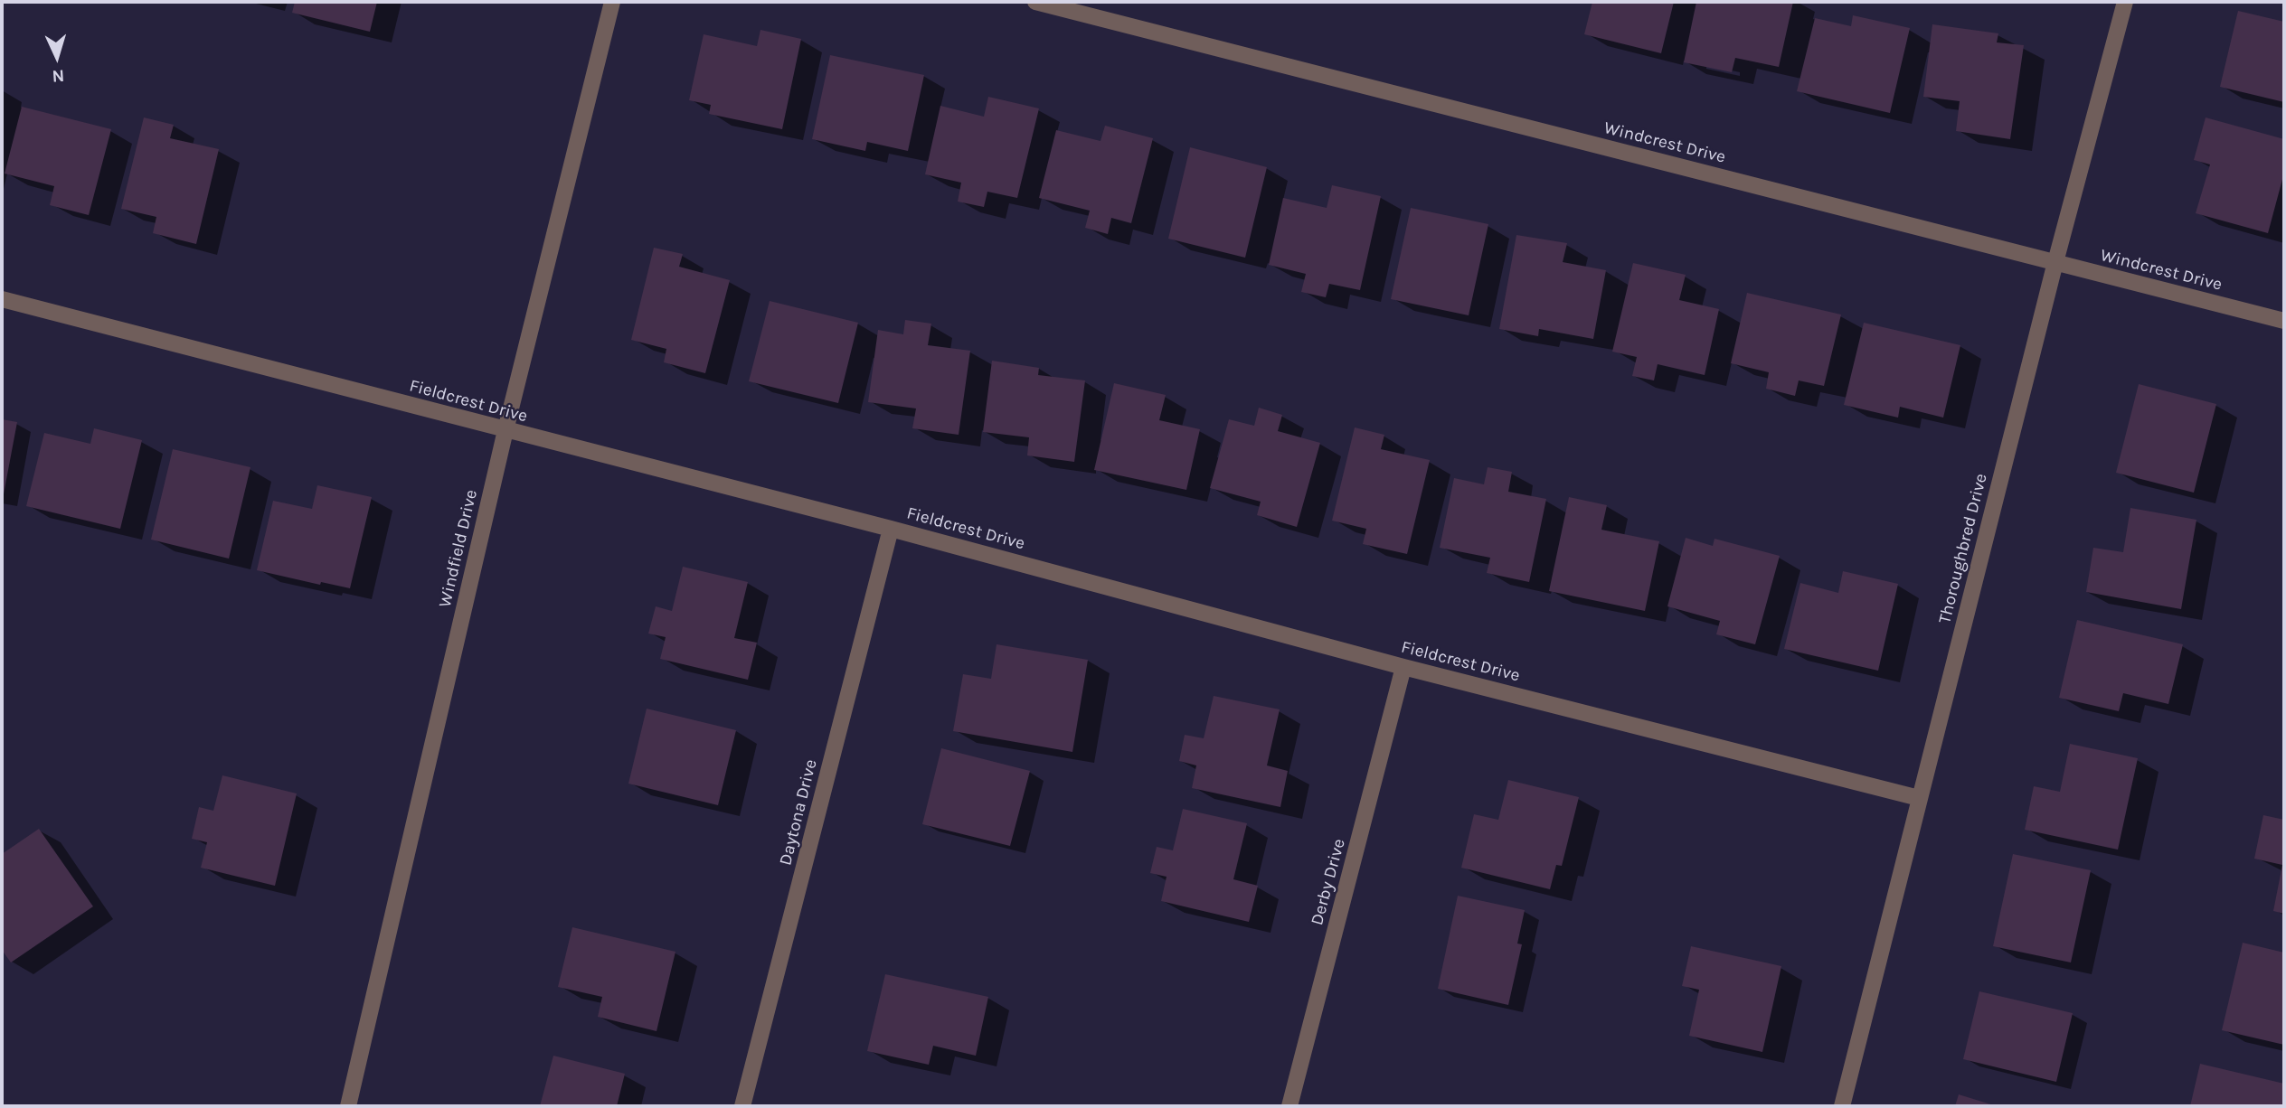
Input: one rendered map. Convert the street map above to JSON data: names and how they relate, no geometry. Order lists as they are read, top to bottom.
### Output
{
  "streets": {
    "street": [
      "Windcrest Drive",
      "Fieldcrest Drive",
      "Windfield Drive",
      "Thoroughbred Drive",
      "Daytona Drive",
      "Derby Drive"
    ]
  },
  "crossings": [
    ["Windcrest Drive", "Thoroughbred Drive"],
    ["Fieldcrest Drive", "Windfield Drive"],
    ["Fieldcrest Drive", "Thoroughbred Drive"],
    ["Fieldcrest Drive", "Daytona Drive"],
    ["Fieldcrest Drive", "Derby Drive"]
  ],
  "north": "bottom"
}
